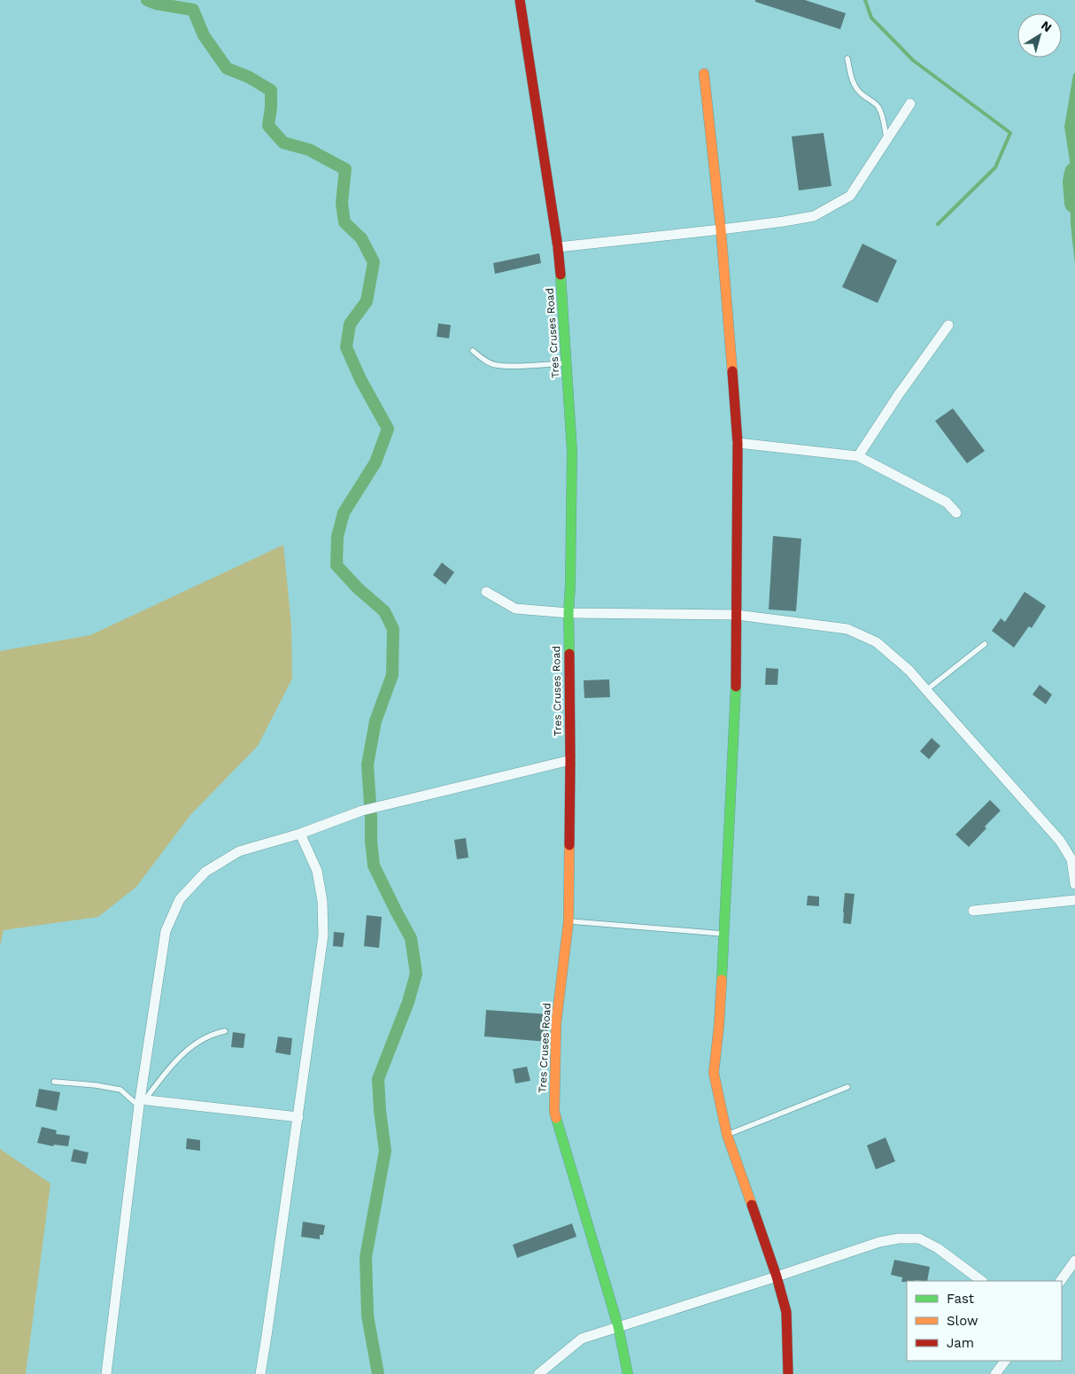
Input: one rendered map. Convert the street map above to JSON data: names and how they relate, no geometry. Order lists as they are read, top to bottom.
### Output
{
  "streets": {
    "main road": ["Tres Cruses Road"]
  },
  "legend": ["Fast", "Slow", "Jam"],
  "north": "top right"
}
